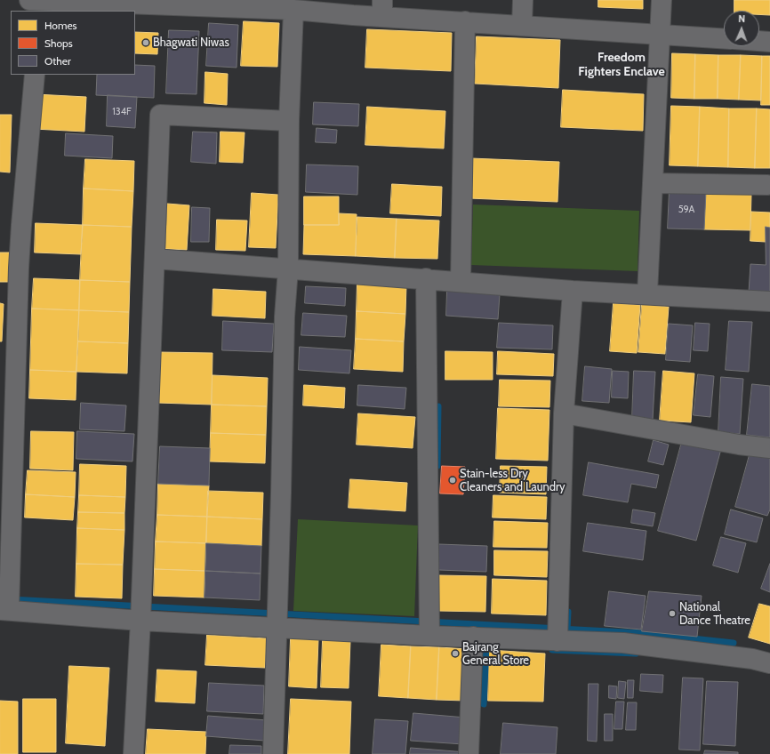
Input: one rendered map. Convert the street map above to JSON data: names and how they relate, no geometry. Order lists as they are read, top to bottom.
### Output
{
  "districts": ["Freedom Fighters Enclave"],
  "places": [
    "Bhagwati Niwas",
    "Stain-less Dry Cleaners and Laundry",
    "National Dance Theatre",
    "Bajrang General Store"
  ],
  "house_numbers": ["134F", "59A"],
  "legend": ["Homes", "Shops", "Other"],
  "north": "top"
}
